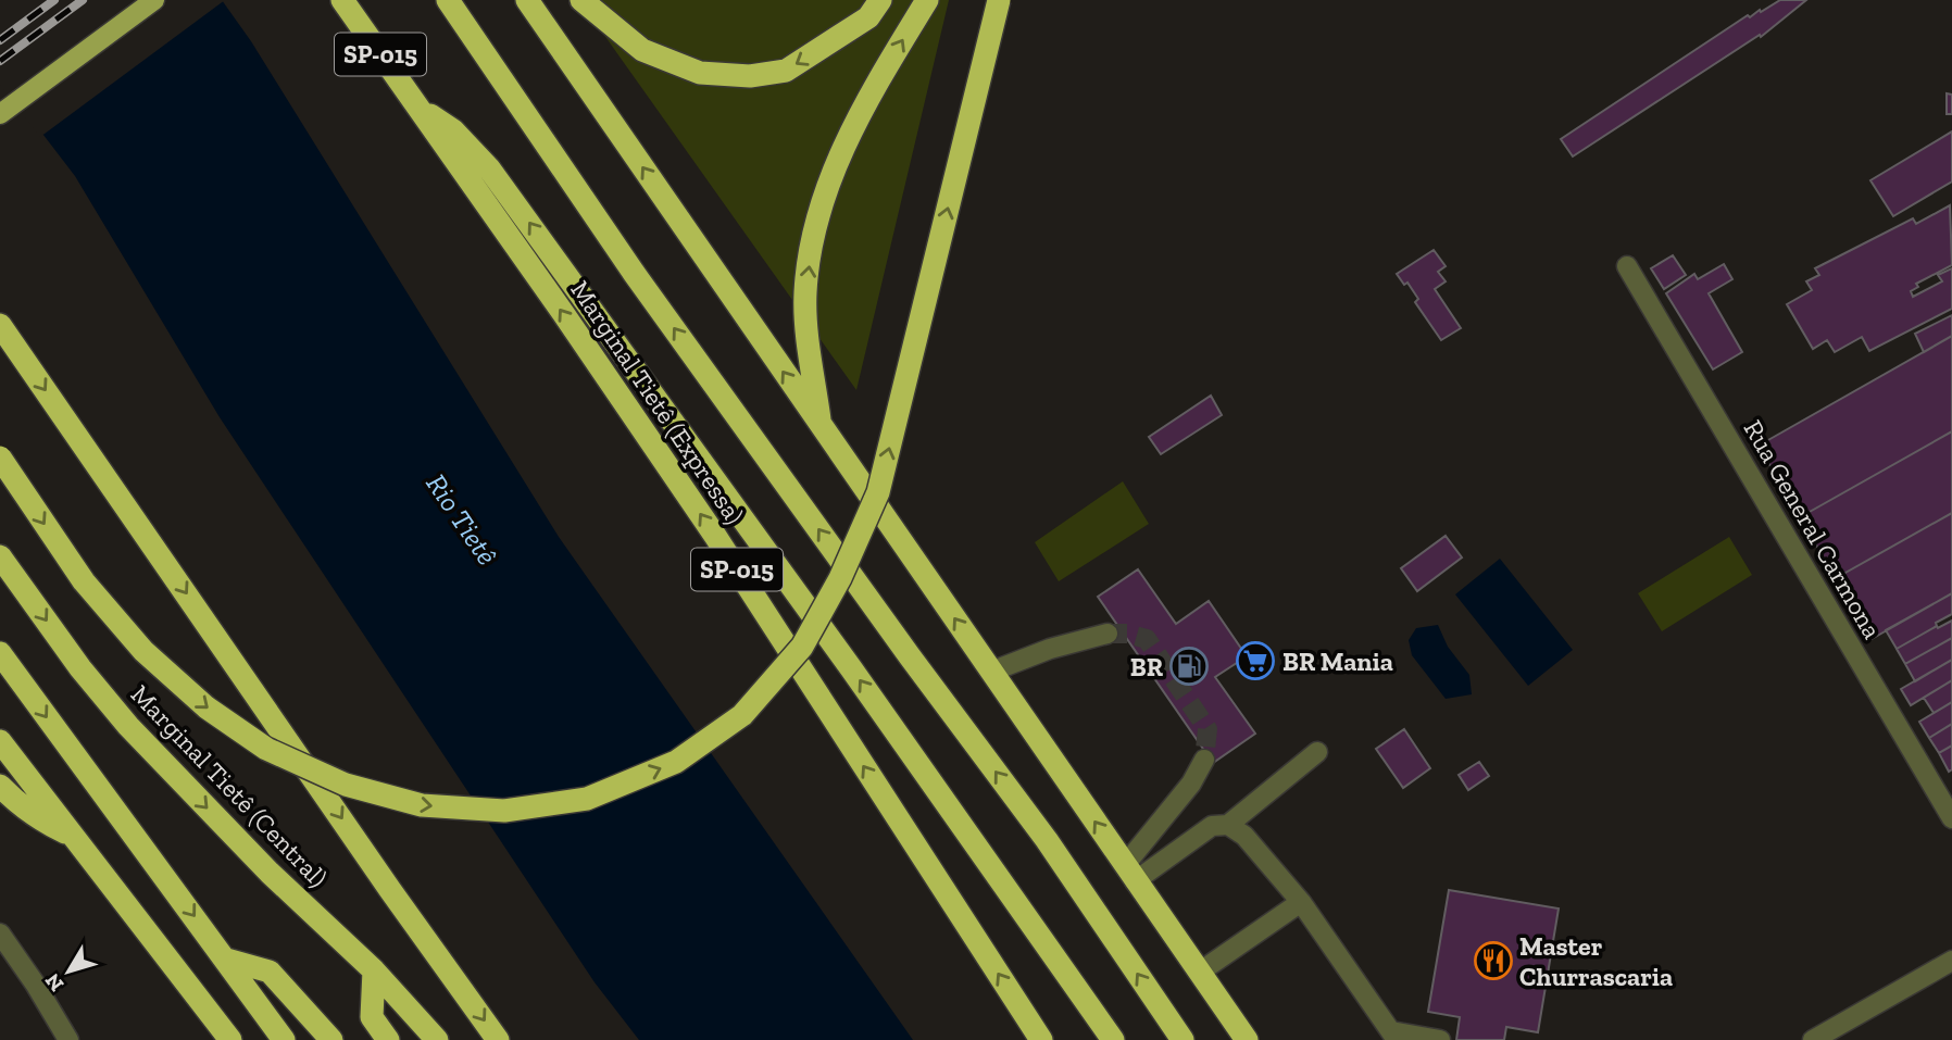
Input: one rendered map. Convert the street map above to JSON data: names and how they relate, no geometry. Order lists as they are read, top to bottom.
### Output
{
  "streets": {
    "highway": ["SP-015", "Marginal Tietê (Expressa)", "Marginal Tietê (Central)"],
    "street": ["Rua General Carmona"]
  },
  "crossings": [
    ["SP-015", "Marginal Tietê (Expressa)"]
  ],
  "water": ["Rio Tietê"],
  "places": {
    "supermarket": ["BR Mania"],
    "fuel station": ["BR"],
    "restaurant": ["Master Churrascaria"]
  },
  "north": "bottom left"
}
